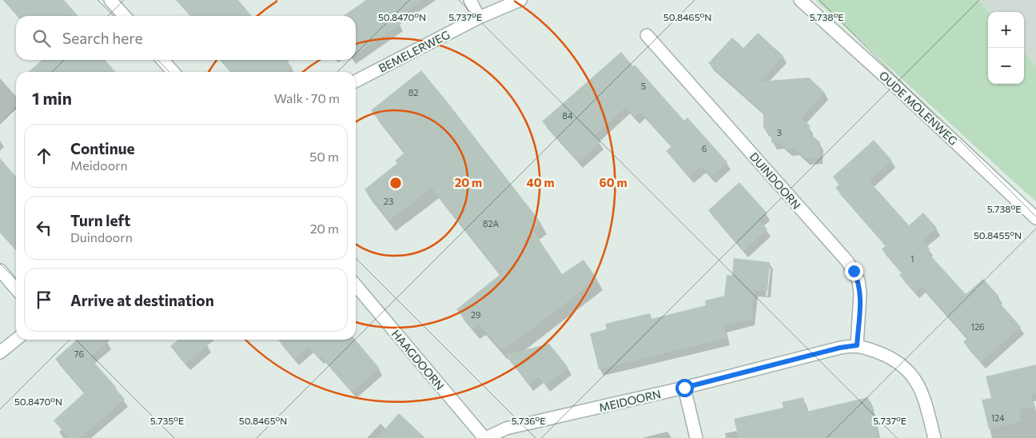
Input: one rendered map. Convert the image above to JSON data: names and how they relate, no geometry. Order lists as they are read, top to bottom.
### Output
{
  "streets": {
    "street": [
      "BEMELERWEG",
      "OUDE MOLENWEG",
      "DUINDOORN",
      "HAAGDOORN",
      "MEIDOORN"
    ]
  },
  "crossings": [
    ["DUINDOORN", "MEIDOORN"],
    ["HAAGDOORN", "MEIDOORN"]
  ],
  "house_numbers": [
    "5",
    "82",
    "84",
    "3",
    "6",
    "23",
    "82A",
    "1",
    "29",
    "126",
    "76",
    "124"
  ],
  "page": {
    "map_buttons": ["+", "−"],
    "search": "Search here",
    "heading": ["1 min", "Walk · 70 m"],
    "list": [
      ["Continue", "Meidoorn", "50 m"],
      ["Turn left", "Duindoorn", "20 m"],
      "Arrive at destination"
    ]
  },
  "coordinates": [
    "50.8470°N",
    "5.737°E",
    "50.8465°N",
    "5.738°E",
    "50.8455°N",
    "5.735°E",
    "5.736°E"
  ],
  "rings": ["20 m", "40 m", "60 m"]
}
